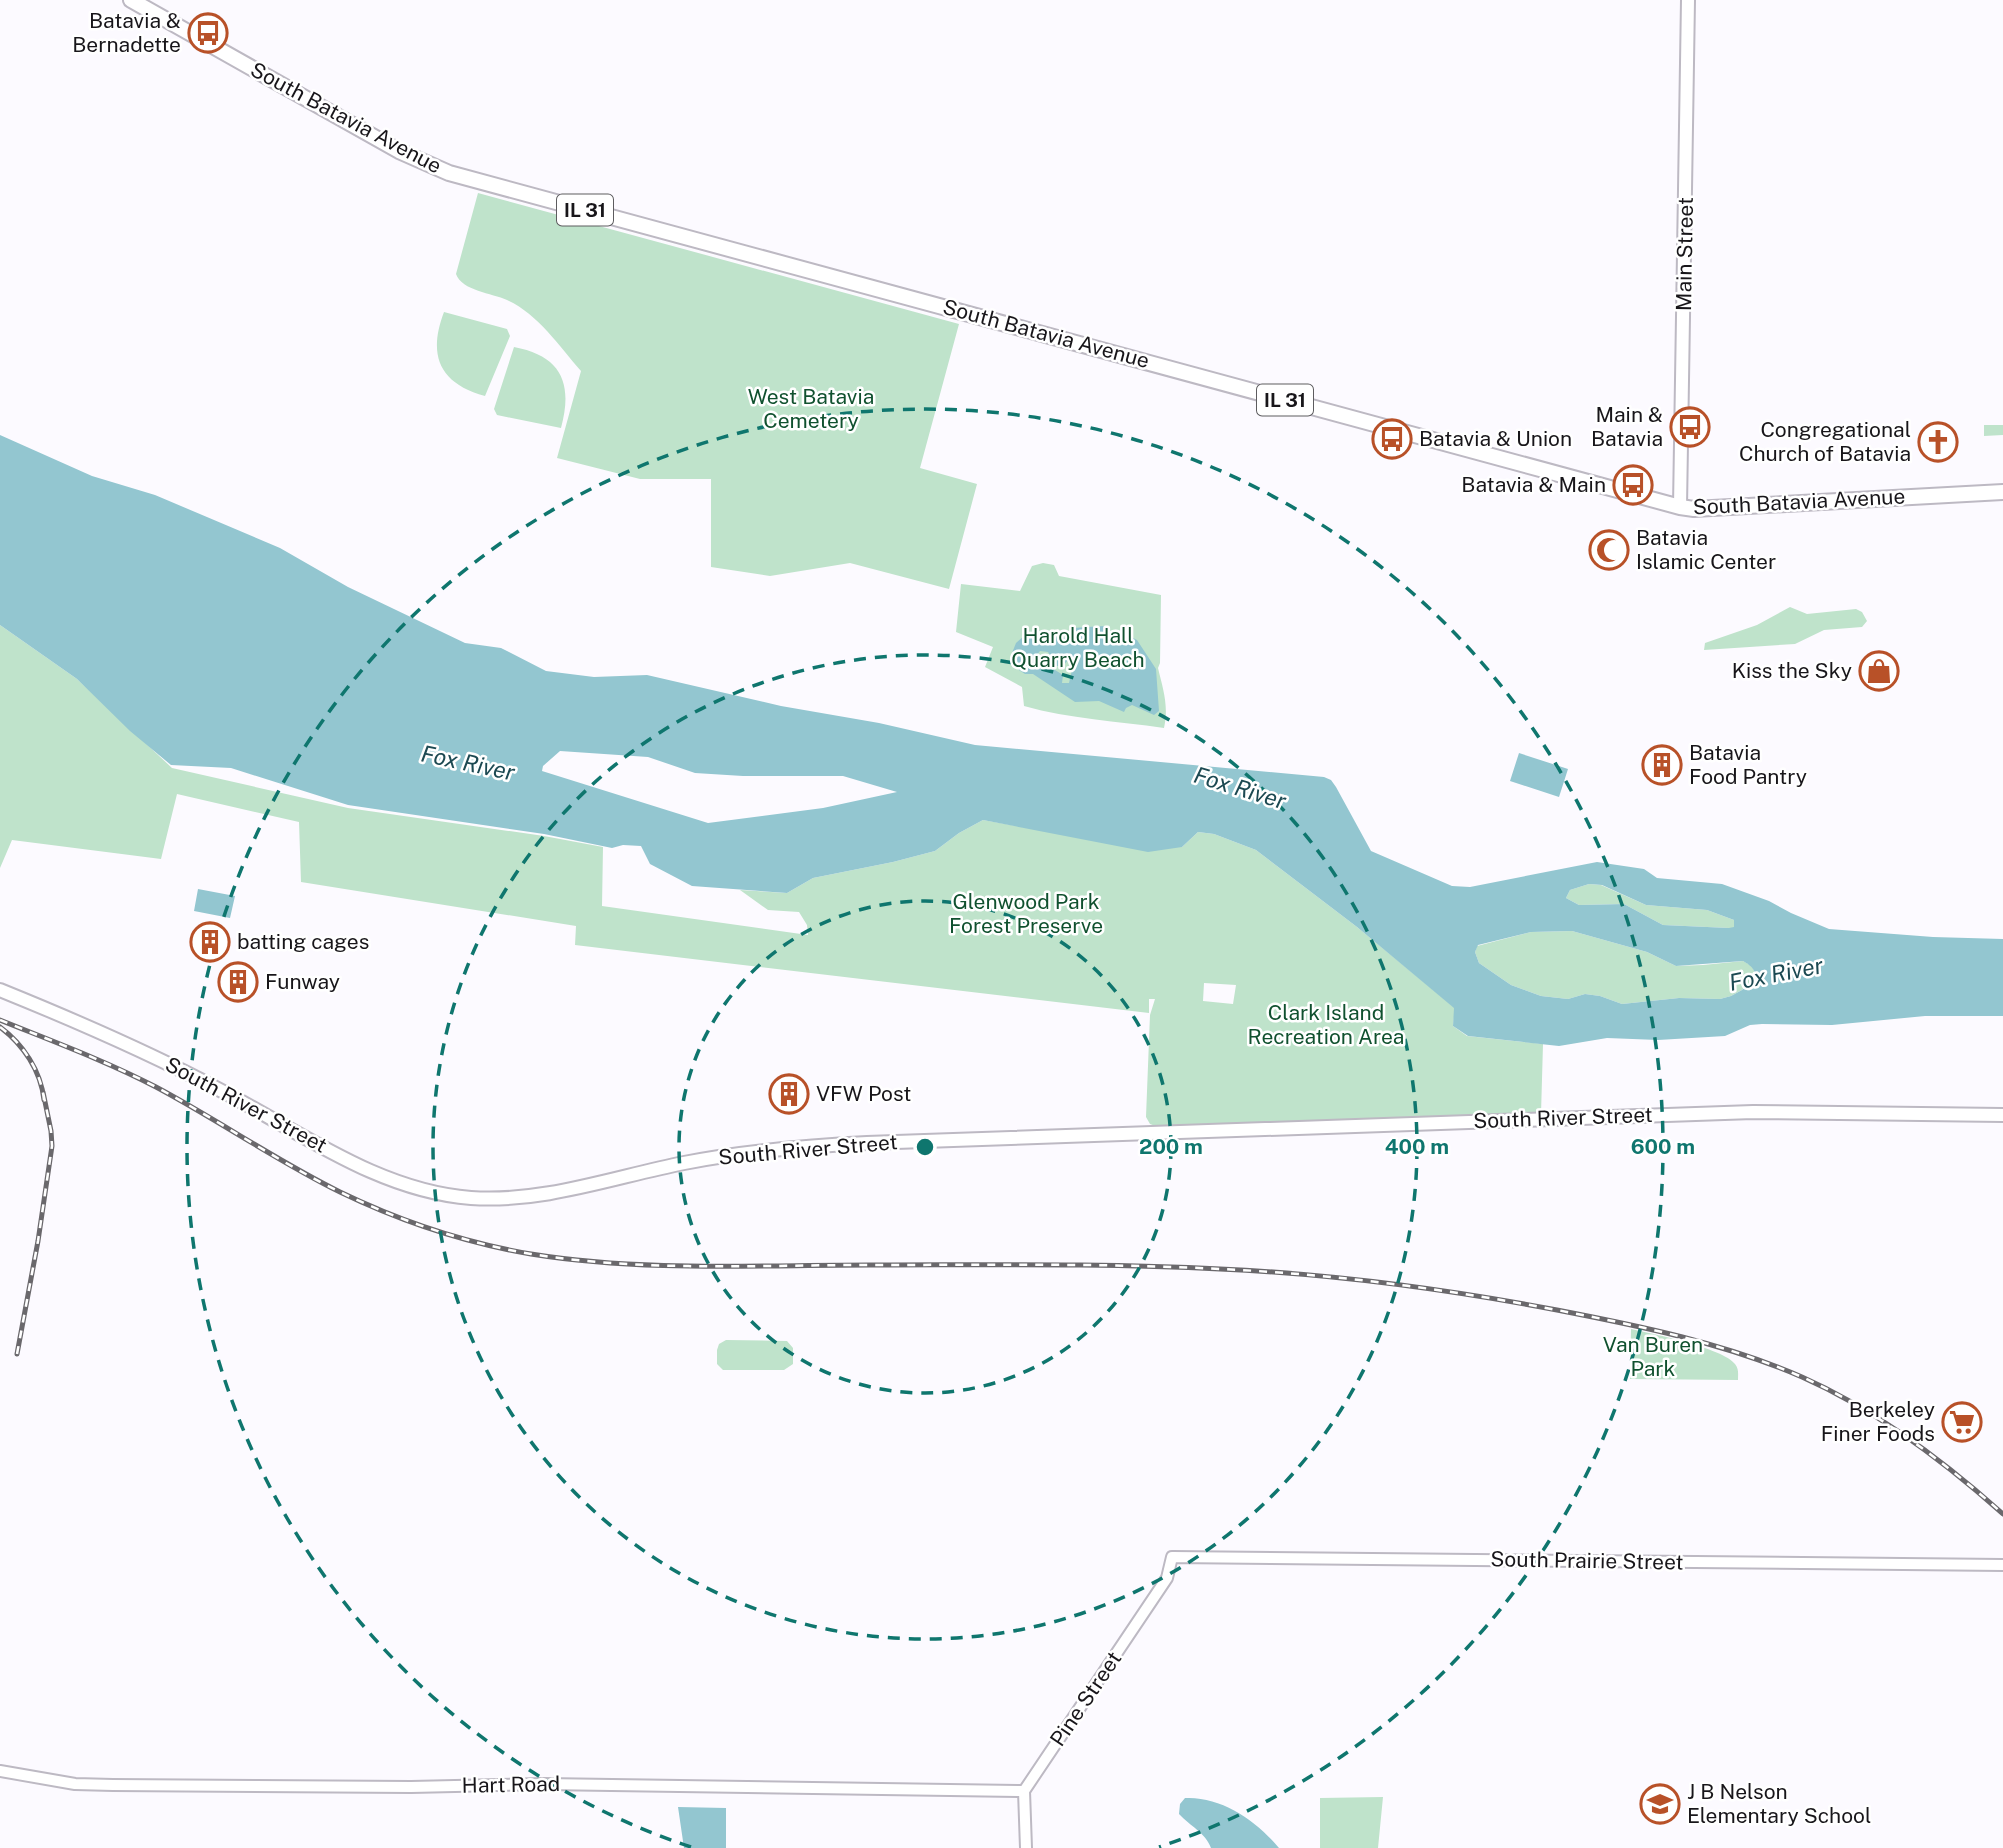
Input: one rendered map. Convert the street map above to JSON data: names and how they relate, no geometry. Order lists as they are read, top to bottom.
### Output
{
  "streets": {
    "main road": [
      "South Batavia Avenue",
      "IL 31",
      "Main Street",
      "South River Street"
    ],
    "street": ["South Prairie Street", "Pine Street", "Hart Road"]
  },
  "crossings": [
    ["South Batavia Avenue", "Main Street"],
    ["South Prairie Street", "Pine Street"],
    ["Pine Street", "Hart Road"]
  ],
  "water": ["Fox River"],
  "parks": [
    "West Batavia Cemetery",
    "Harold Hall Quarry Beach",
    "Glenwood Park Forest Preserve",
    "Clark Island Recreation Area",
    "Van Buren Park"
  ],
  "places": {
    "bus stop": [
      "Batavia & Bernadette",
      "Main & Batavia",
      "Batavia & Union",
      "Batavia & Main"
    ],
    "church": ["Congregational Church of Batavia"],
    "mosque": ["Batavia Islamic Center"],
    "shop": ["Kiss the Sky"],
    "building": [
      "Batavia Food Pantry",
      "batting cages",
      "Funway",
      "VFW Post"
    ],
    "supermarket": ["Berkeley Finer Foods"],
    "school or university": ["J B Nelson Elementary School"]
  },
  "rings": ["200 m", "400 m", "600 m"]
}
